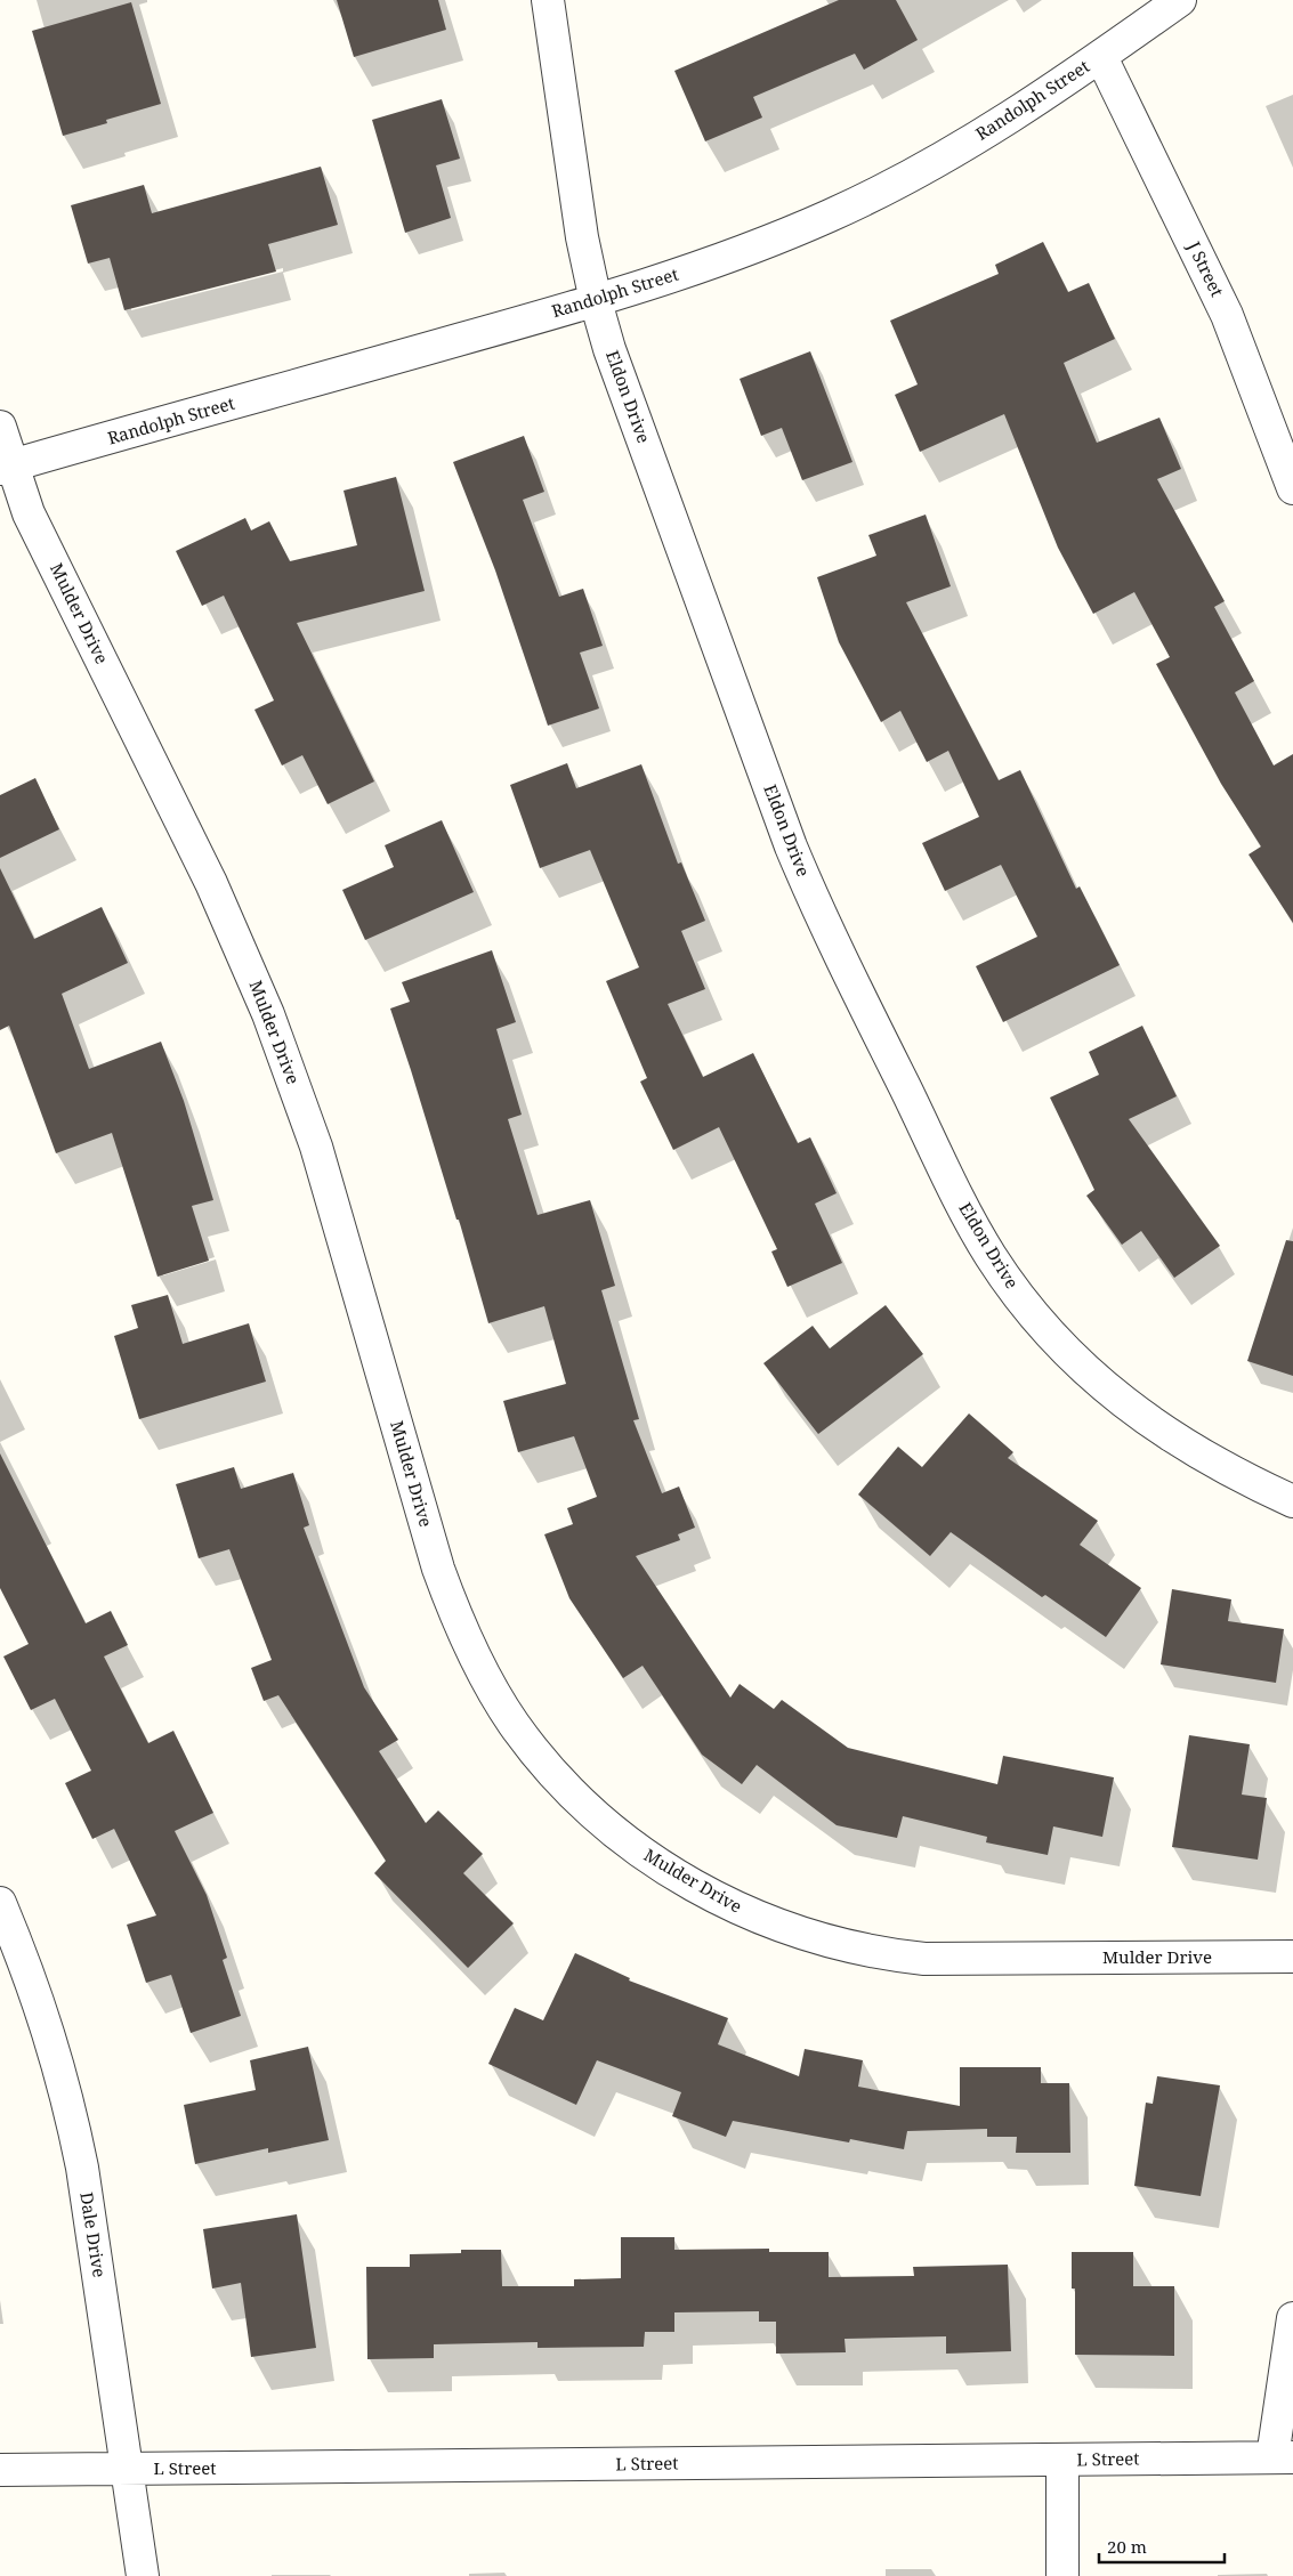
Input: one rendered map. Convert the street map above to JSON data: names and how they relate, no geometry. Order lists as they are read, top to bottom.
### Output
{
  "streets": {
    "street": [
      "Randolph Street",
      "J Street",
      "Eldon Drive",
      "Mulder Drive",
      "Dale Drive",
      "L Street"
    ]
  },
  "crossings": [
    ["Randolph Street", "J Street"],
    ["Randolph Street", "Eldon Drive"],
    ["Randolph Street", "Mulder Drive"],
    ["Dale Drive", "L Street"]
  ],
  "scale_bar": "20 m"
}
